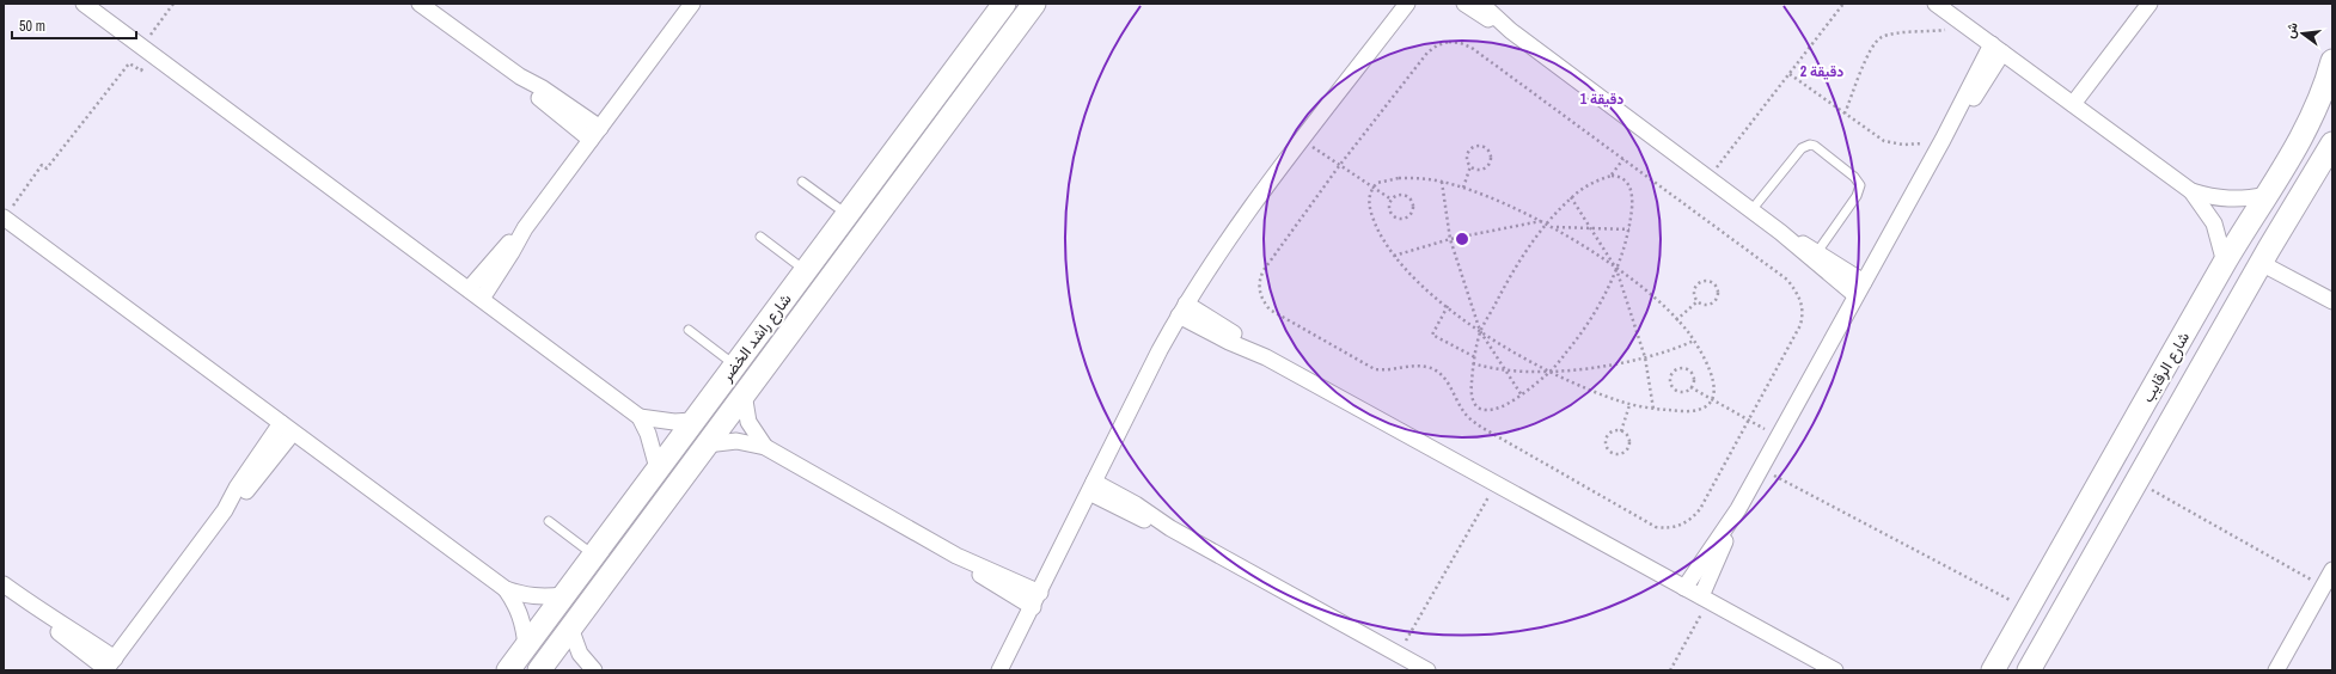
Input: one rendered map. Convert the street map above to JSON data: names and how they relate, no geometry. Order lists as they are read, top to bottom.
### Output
{
  "streets": {
    "street": ["شارع راشد الخضر", "شارع الرقايب"]
  },
  "scale_bar": "50 m",
  "north": "left",
  "rings": ["2 دقيقة", "1 دقيقة"]
}
